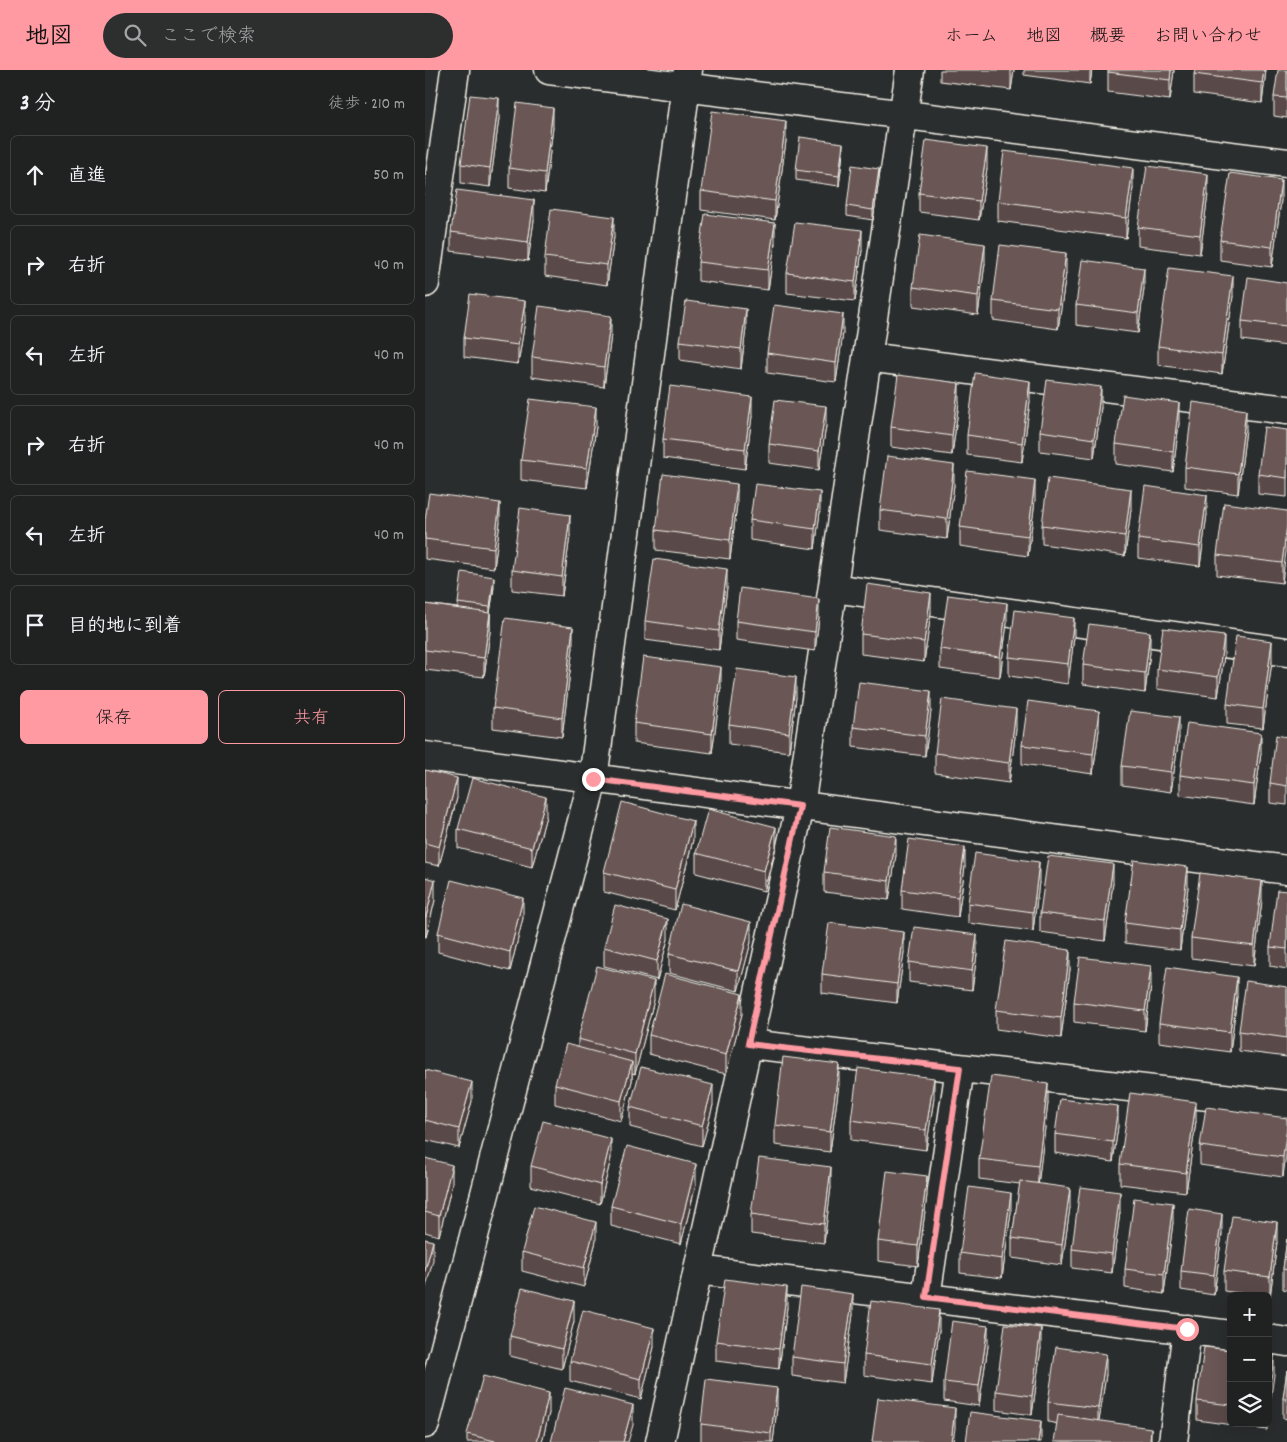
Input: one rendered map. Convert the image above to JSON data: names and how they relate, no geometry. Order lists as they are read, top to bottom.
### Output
{
  "page": {
    "header": "地図",
    "search": "ここで検索",
    "nav": [
      "ホーム",
      "地図",
      "概要",
      "お問い合わせ"
    ],
    "heading": ["3 分", "徒歩 · 210 m"],
    "list": [
      ["直進", "50 m"],
      ["右折", "40 m"],
      ["左折", "40 m"],
      ["右折", "40 m"],
      ["左折", "40 m"],
      "目的地に到着"
    ],
    "buttons": ["保存", "共有"],
    "map_buttons": ["+", "−"]
  }
}
